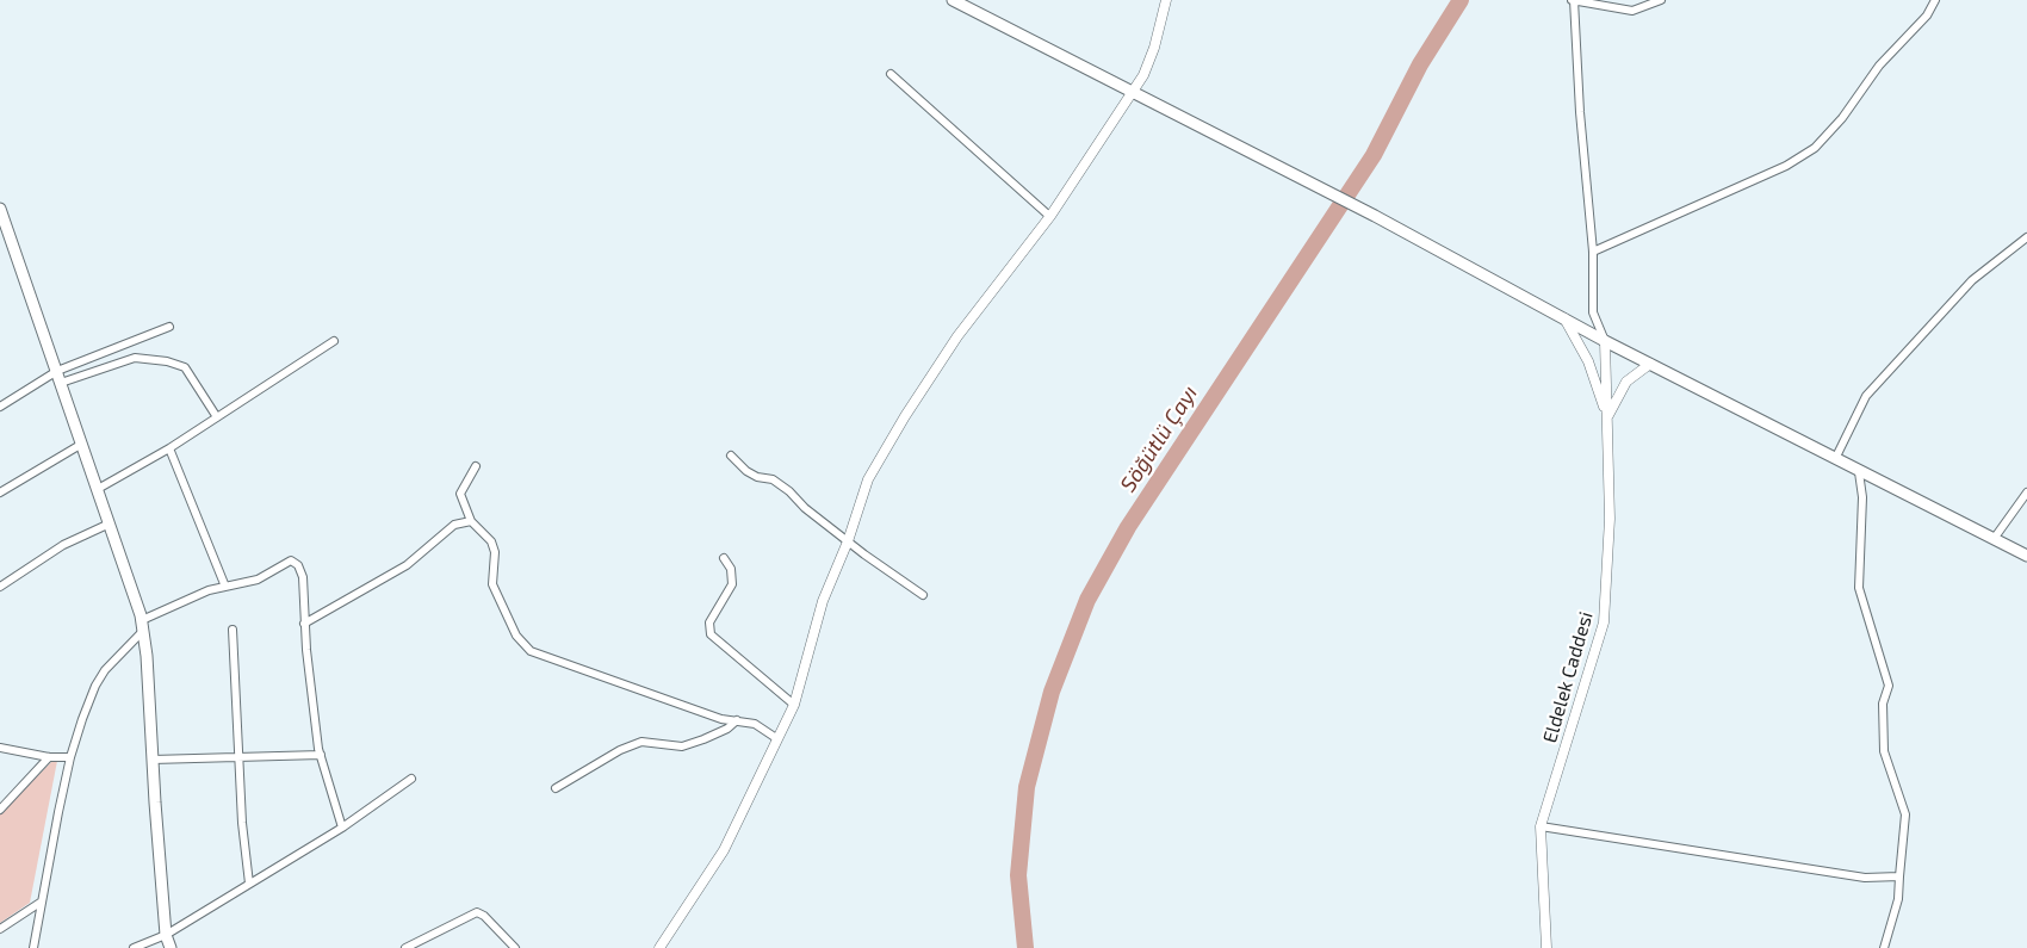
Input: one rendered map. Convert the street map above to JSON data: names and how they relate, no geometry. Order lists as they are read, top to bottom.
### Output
{
  "streets": {
    "street": ["Eldelek Caddesi"]
  },
  "water": ["Söğütlü Çayı"]
}
